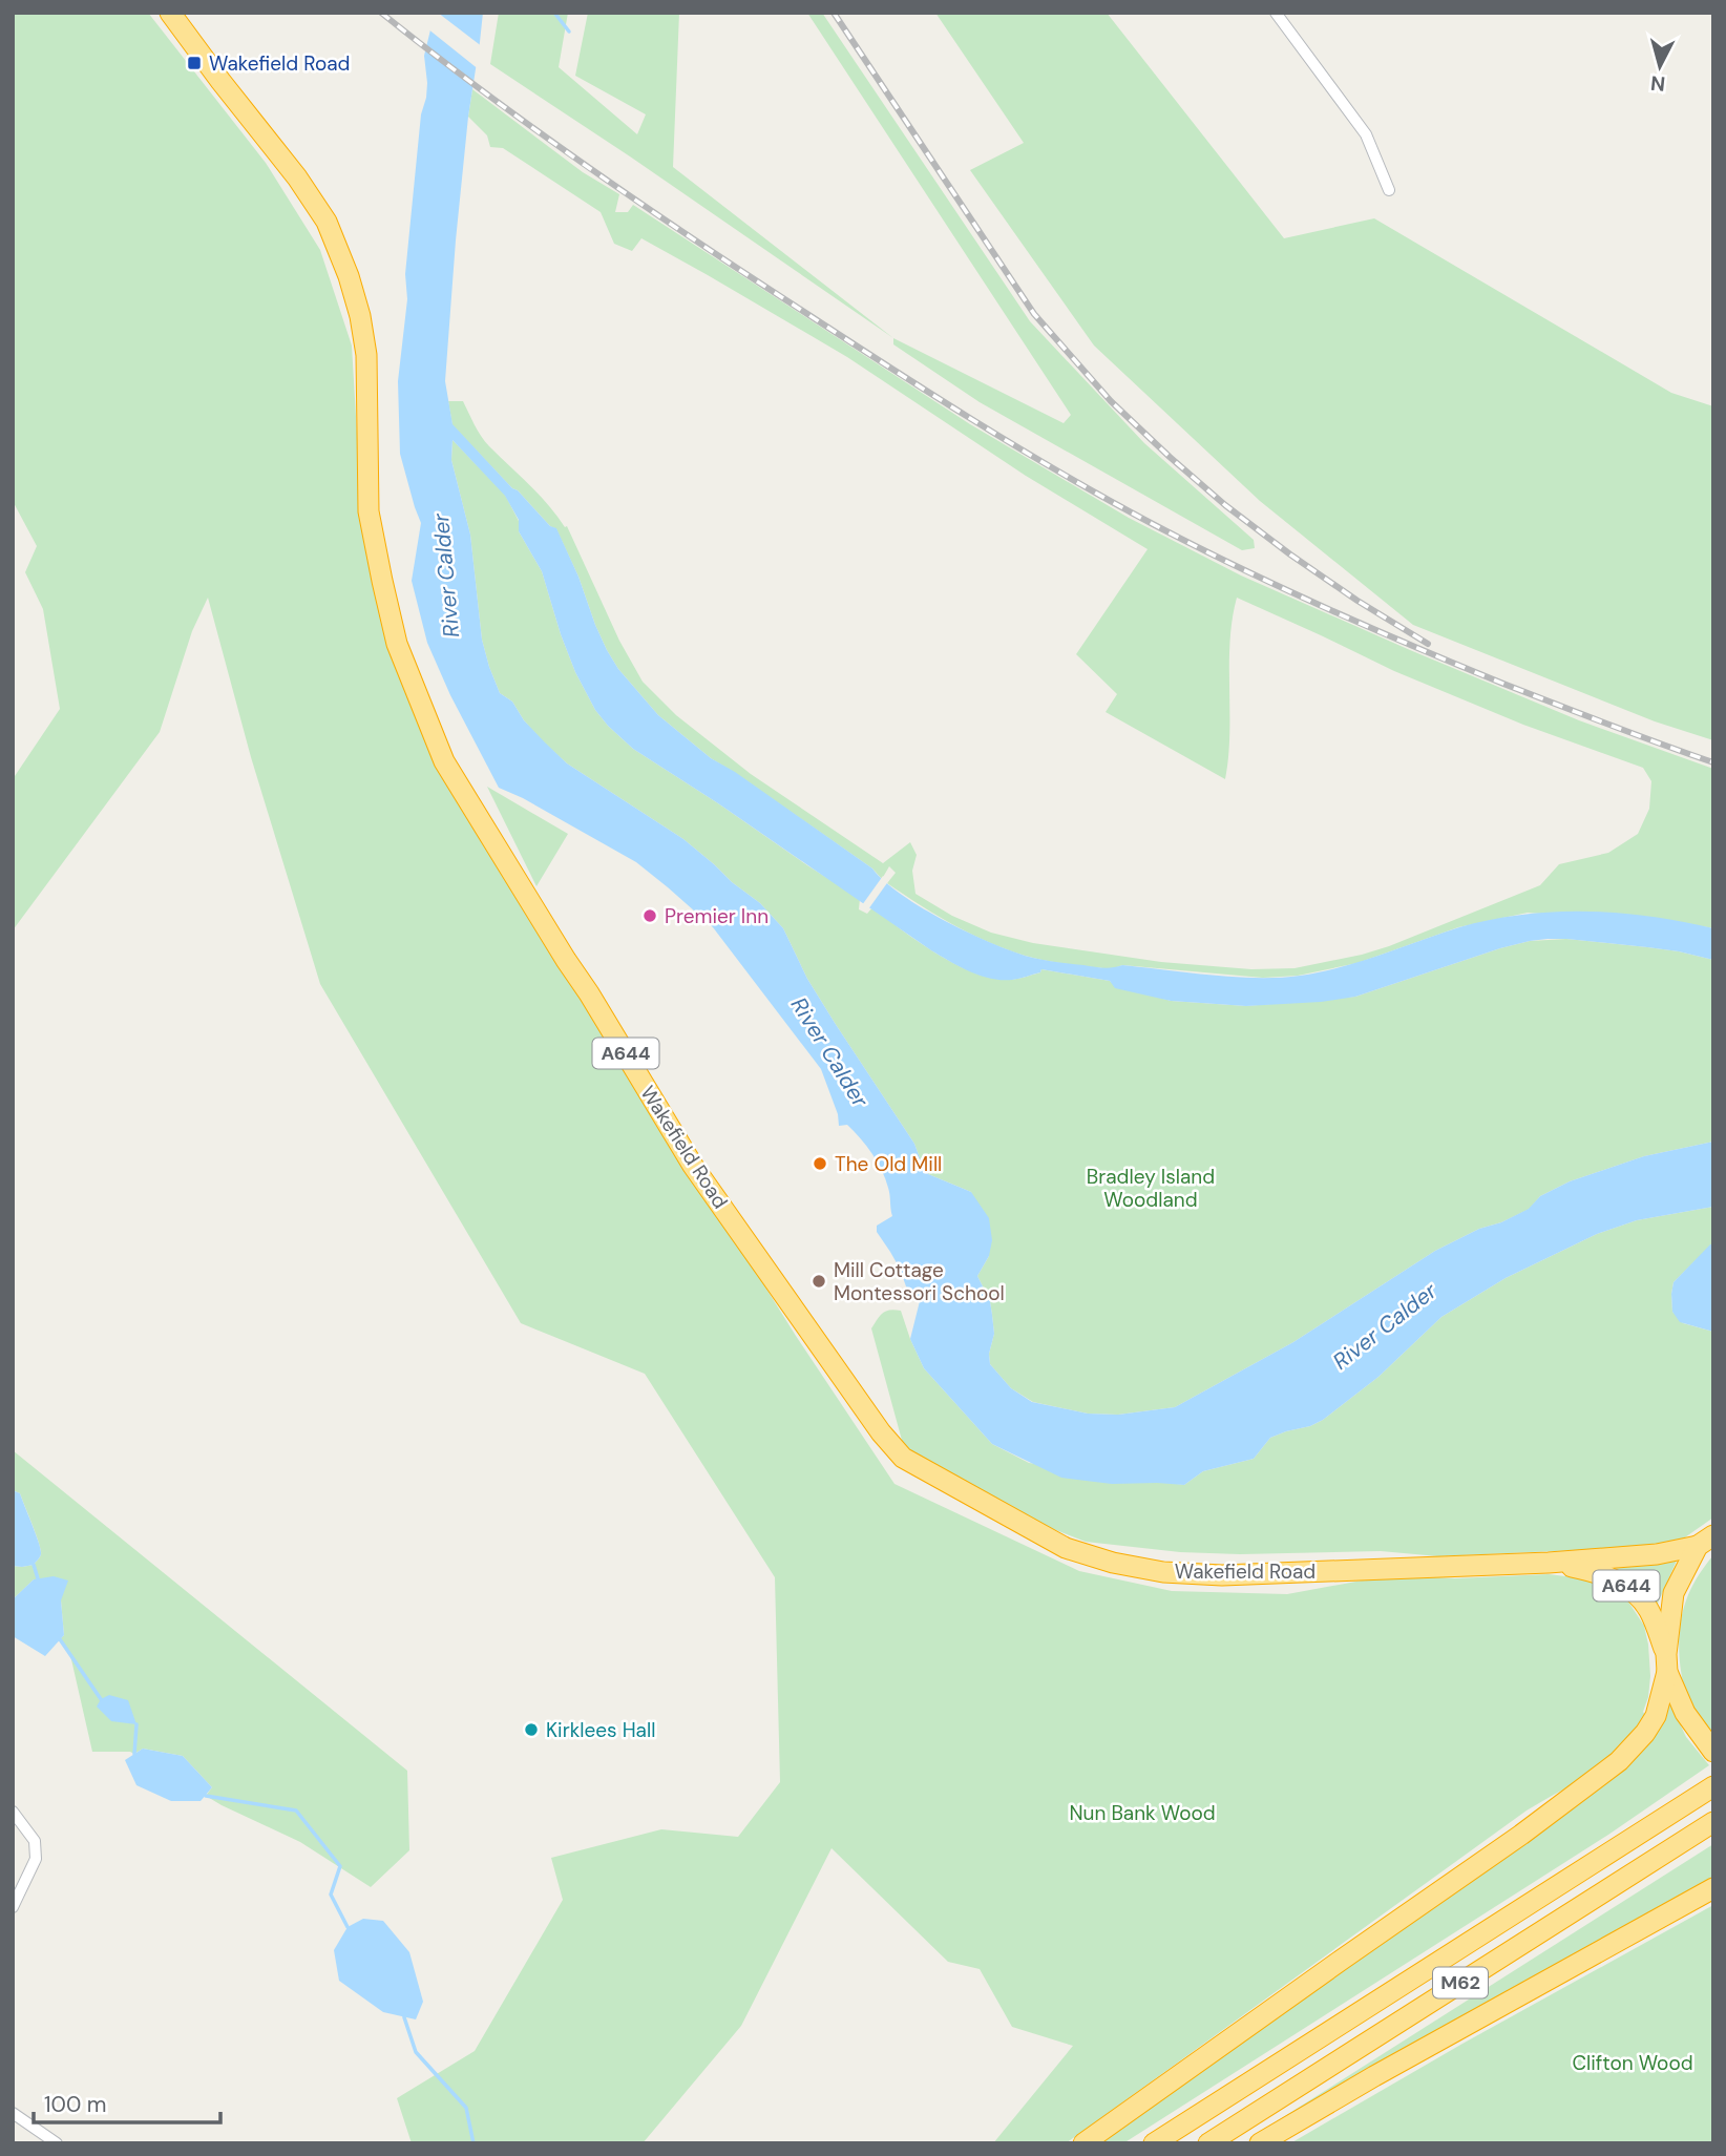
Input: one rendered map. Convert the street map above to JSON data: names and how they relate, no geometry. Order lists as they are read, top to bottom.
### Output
{
  "streets": {
    "highway": ["A644", "Wakefield Road", "M62"]
  },
  "crossings": [
    ["A644", "Wakefield Road"]
  ],
  "water": ["River Calder"],
  "parks": ["Bradley Island Woodland", "Nun Bank Wood", "Clifton Wood"],
  "places": {
    "transit": ["Wakefield Road"],
    "other": [
      "Premier Inn",
      "The Old Mill",
      "Mill Cottage Montessori School",
      "Kirklees Hall"
    ]
  },
  "scale_bar": "100 m",
  "north": "bottom"
}
